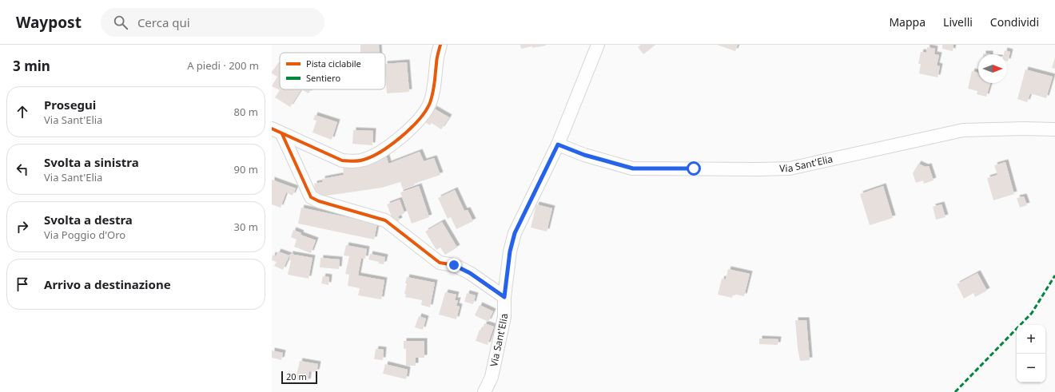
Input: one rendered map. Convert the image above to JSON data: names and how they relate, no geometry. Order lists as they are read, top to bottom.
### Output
{
  "streets": {
    "street": ["Via Sant'Elia"]
  },
  "legend": ["Pista ciclabile", "Sentiero"],
  "scale_bar": "20 m",
  "north": "right",
  "page": {
    "header": "Waypost",
    "search": "Cerca qui",
    "nav": ["Mappa", "Livelli", "Condividi"],
    "heading": ["3 min", "A piedi · 200 m"],
    "list": [
      ["Prosegui", "Via Sant'Elia", "80 m"],
      ["Svolta a sinistra", "Via Sant'Elia", "90 m"],
      ["Svolta a destra", "Via Poggio d'Oro", "30 m"],
      "Arrivo a destinazione"
    ],
    "map_buttons": ["+", "−"],
    "scale": "20 m"
  }
}
